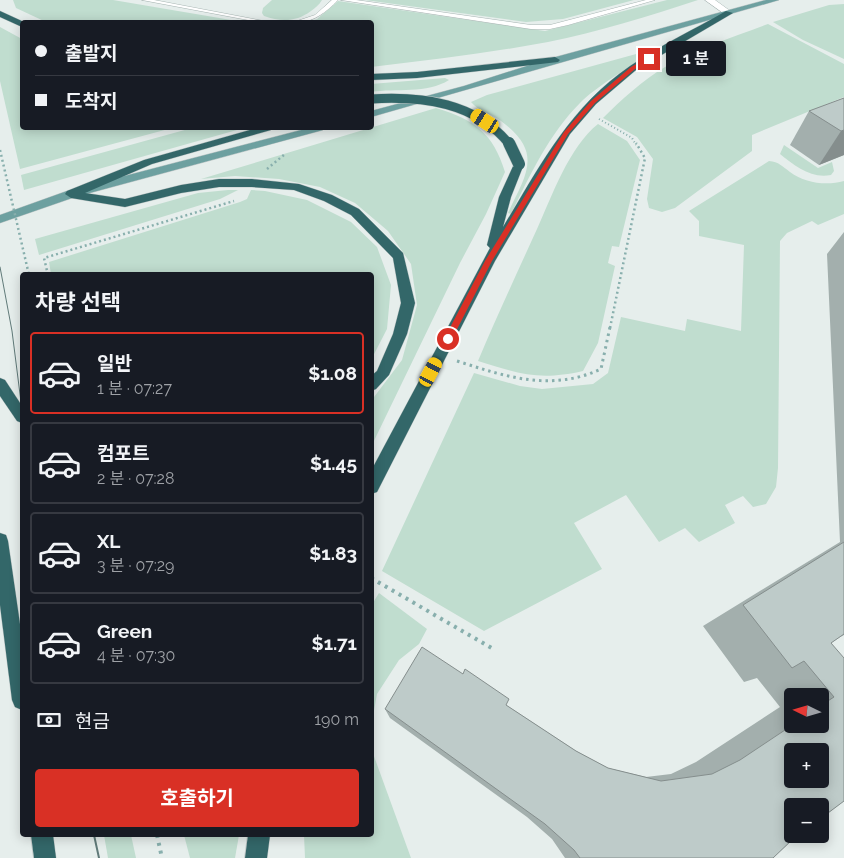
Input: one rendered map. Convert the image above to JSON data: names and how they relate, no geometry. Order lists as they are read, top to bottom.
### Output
{
  "north": "left",
  "page": {
    "banner": ["출발지", "도착지"],
    "bubble": "1 분",
    "heading": "차량 선택",
    "list": [
      {
        "name": "일반",
        "note": "1 분 · 07:27",
        "value": "$1.08"
      },
      {
        "name": "컴포트",
        "note": "2 분 · 07:28",
        "value": "$1.45"
      },
      {
        "name": "XL",
        "note": "3 분 · 07:29",
        "value": "$1.83"
      },
      {
        "name": "Green",
        "note": "4 분 · 07:30",
        "value": "$1.71"
      }
    ],
    "map_buttons": ["+", "−"],
    "pay": ["현금", "190 m"],
    "buttons": "호출하기"
  }
}
